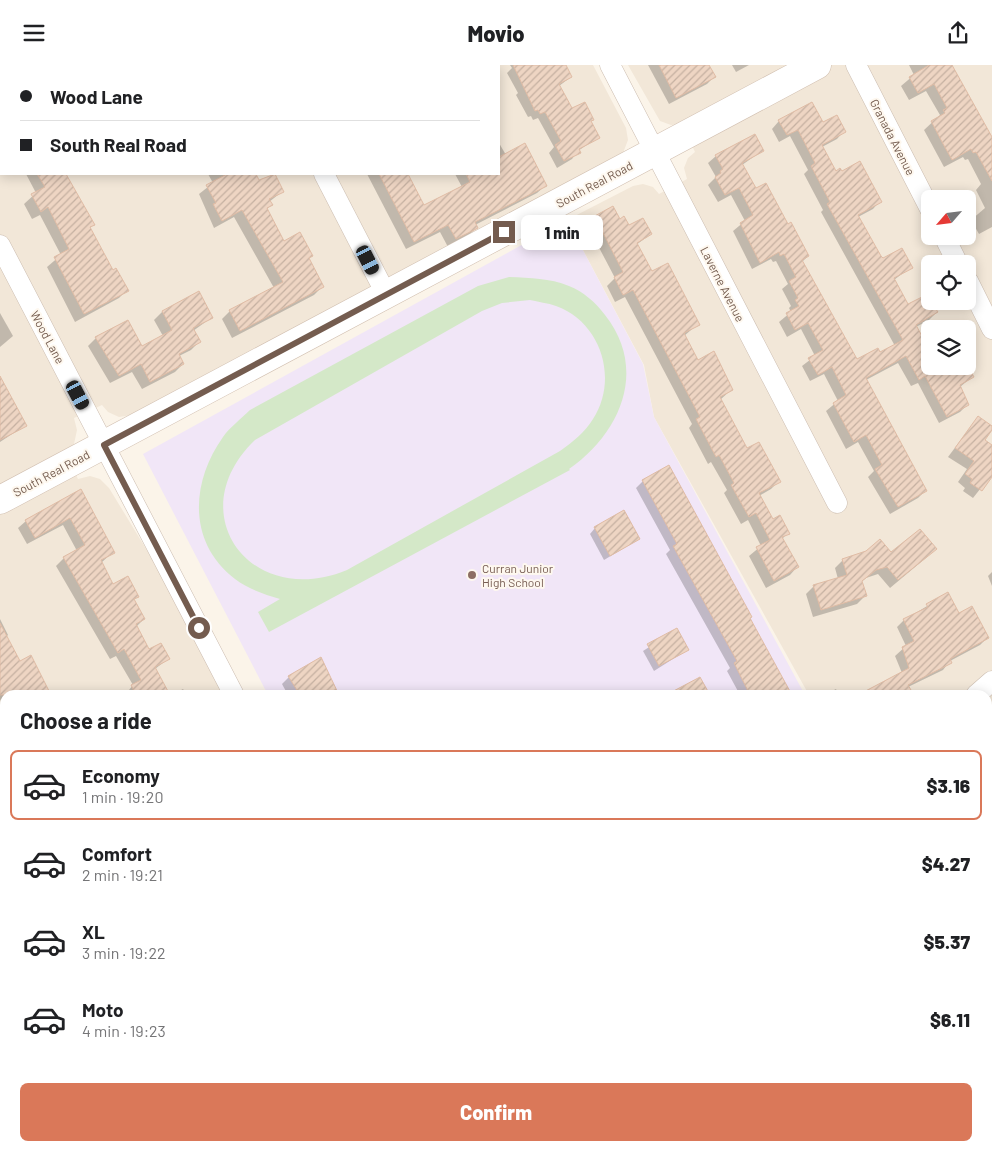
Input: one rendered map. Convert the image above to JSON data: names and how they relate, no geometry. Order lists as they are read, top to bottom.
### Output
{
  "streets": {
    "street": [
      "Granada Avenue",
      "South Real Road",
      "Laverne Avenue",
      "Wood Lane"
    ]
  },
  "crossings": [
    ["South Real Road", "Laverne Avenue"],
    ["South Real Road", "Wood Lane"]
  ],
  "places": ["Curran Junior High School"],
  "north": "bottom left",
  "page": {
    "header": "Movio",
    "banner": ["Wood Lane", "South Real Road"],
    "bubble": "1 min",
    "heading": "Choose a ride",
    "list": [
      {
        "name": "Economy",
        "note": "1 min · 19:20",
        "value": "$3.16"
      },
      {
        "name": "Comfort",
        "note": "2 min · 19:21",
        "value": "$4.27"
      },
      {
        "name": "XL",
        "note": "3 min · 19:22",
        "value": "$5.37"
      },
      {
        "name": "Moto",
        "note": "4 min · 19:23",
        "value": "$6.11"
      }
    ],
    "buttons": "Confirm"
  }
}
